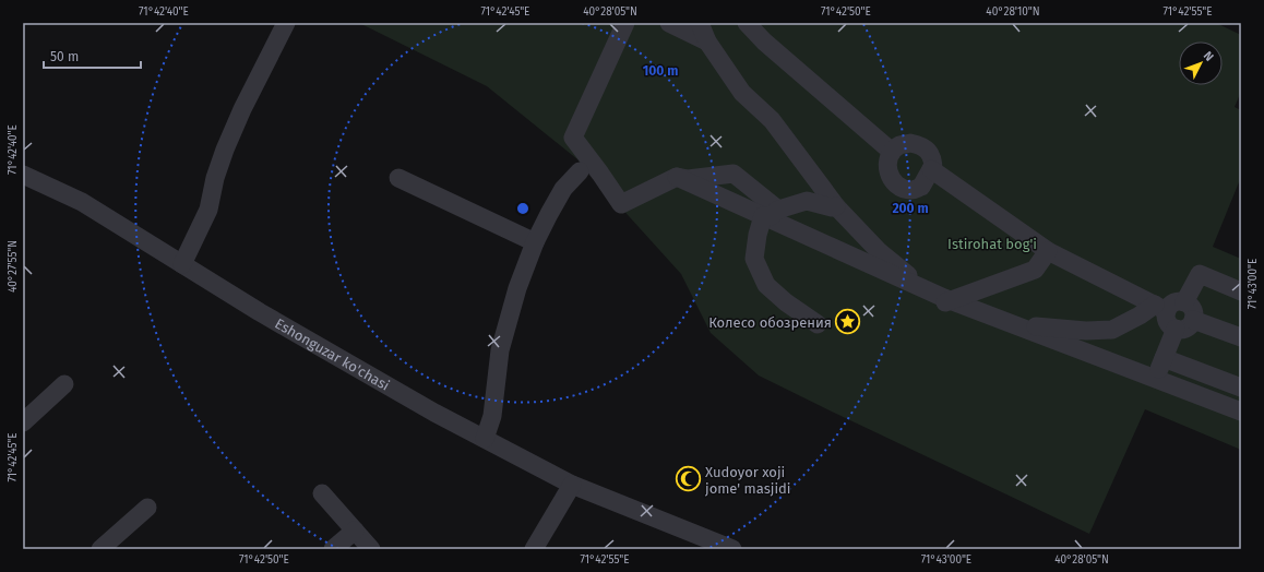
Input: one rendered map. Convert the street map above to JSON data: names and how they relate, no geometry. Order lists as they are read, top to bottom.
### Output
{
  "streets": {
    "street": ["Eshonguzar ko'chasi"]
  },
  "parks": ["Istirohat bog'i"],
  "places": {
    "place": ["Колесо обозрения"],
    "mosque": ["Xudoyor xoji jome' masjidi"]
  },
  "scale_bar": "50 m",
  "north": "top right",
  "coordinates": [
    "71°42'40\"E",
    "71°42'45\"E",
    "40°28'05\"N",
    "71°42'50\"E",
    "40°28'10\"N",
    "71°42'55\"E",
    "40°27'55\"N",
    "71°43'00\"E"
  ],
  "rings": ["100 m", "200 m"]
}
